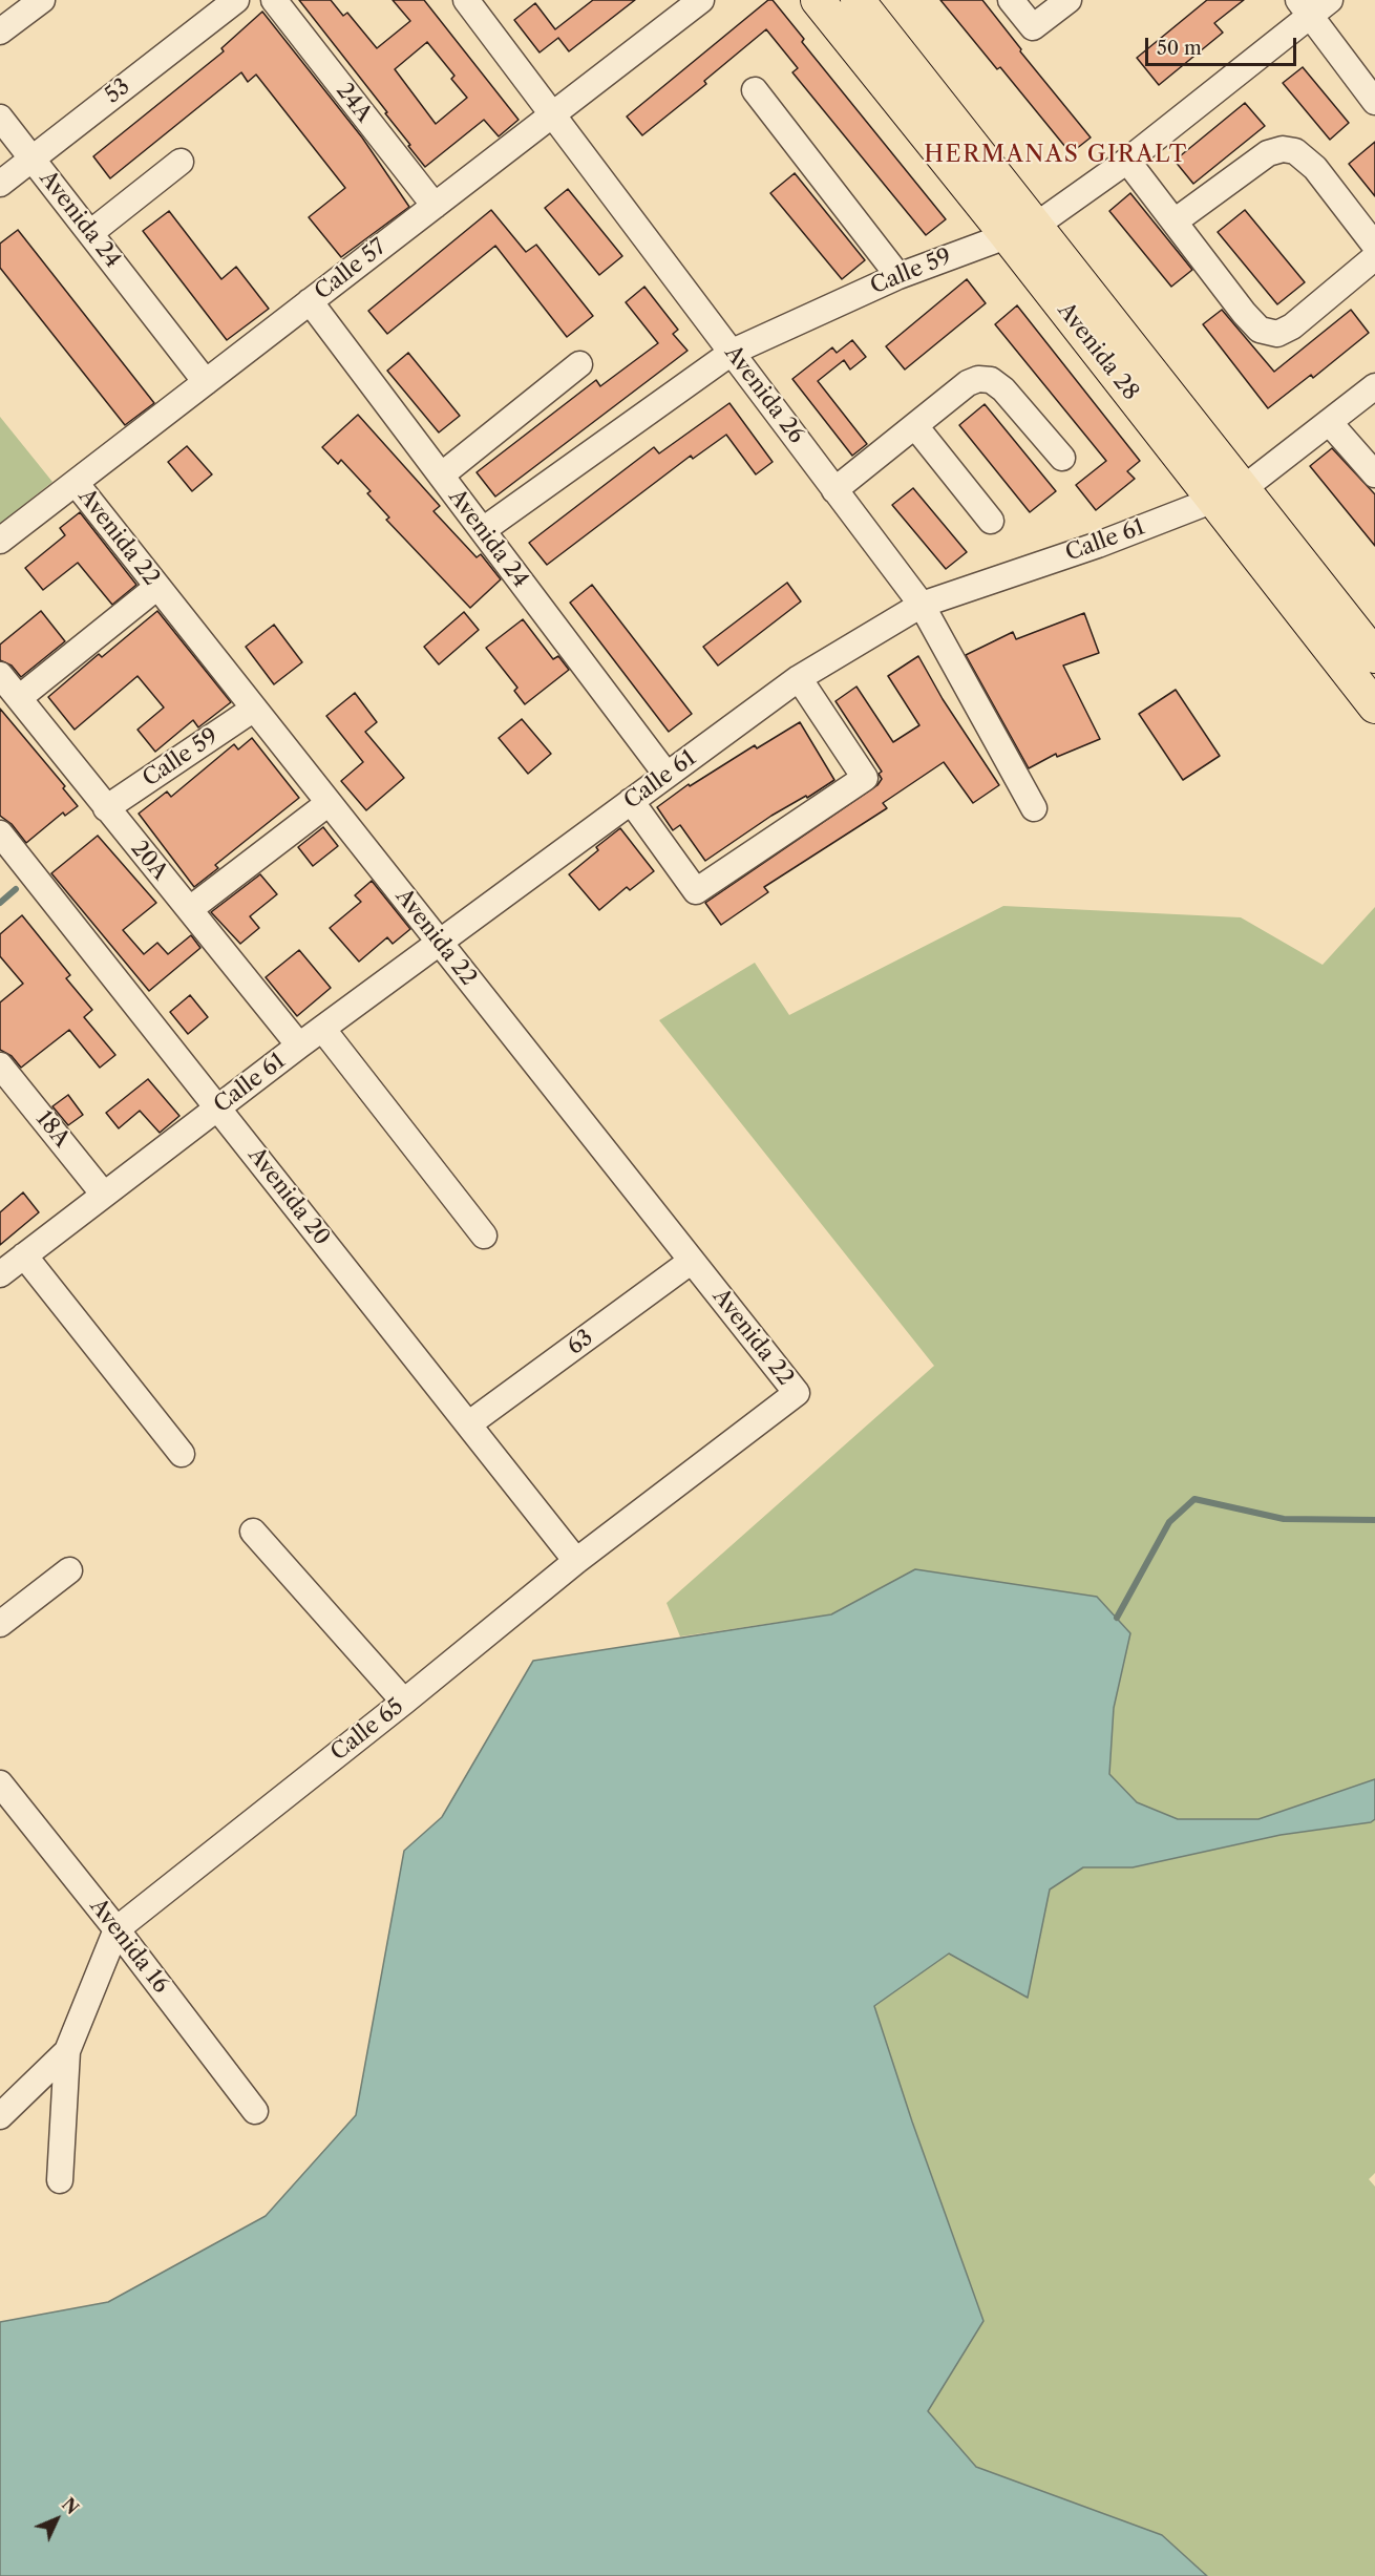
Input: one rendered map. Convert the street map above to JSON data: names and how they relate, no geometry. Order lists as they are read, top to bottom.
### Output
{
  "streets": {
    "main road": ["Avenida 28"],
    "street": [
      "53",
      "24A",
      "Avenida 24",
      "Calle 57",
      "Calle 59",
      "Avenida 26",
      "Avenida 22",
      "Calle 61",
      "20A",
      "18A",
      "Avenida 20",
      "63",
      "Calle 65",
      "Avenida 16"
    ]
  },
  "crossings": [
    ["53", "Avenida 24"],
    ["24A", "Calle 57"],
    ["Avenida 24", "Calle 57"],
    ["Avenida 24", "Calle 59"],
    ["Avenida 24", "Calle 61"],
    ["Calle 57", "Avenida 26"],
    ["Calle 57", "Avenida 22"],
    ["Calle 59", "Avenida 28"],
    ["Calle 59", "Avenida 26"],
    ["Calle 59", "Avenida 22"],
    ["Calle 59", "20A"],
    ["Avenida 28", "Calle 61"],
    ["Avenida 26", "Calle 61"],
    ["Avenida 22", "Calle 61"],
    ["Avenida 22", "63"],
    ["Avenida 22", "Calle 65"],
    ["Calle 61", "20A"],
    ["Calle 61", "18A"],
    ["Calle 61", "Avenida 20"],
    ["Avenida 20", "63"],
    ["Avenida 20", "Calle 65"],
    ["Calle 65", "Avenida 16"]
  ],
  "districts": ["HERMANAS GIRALT"],
  "scale_bar": "50 m",
  "north": "top right"
}
